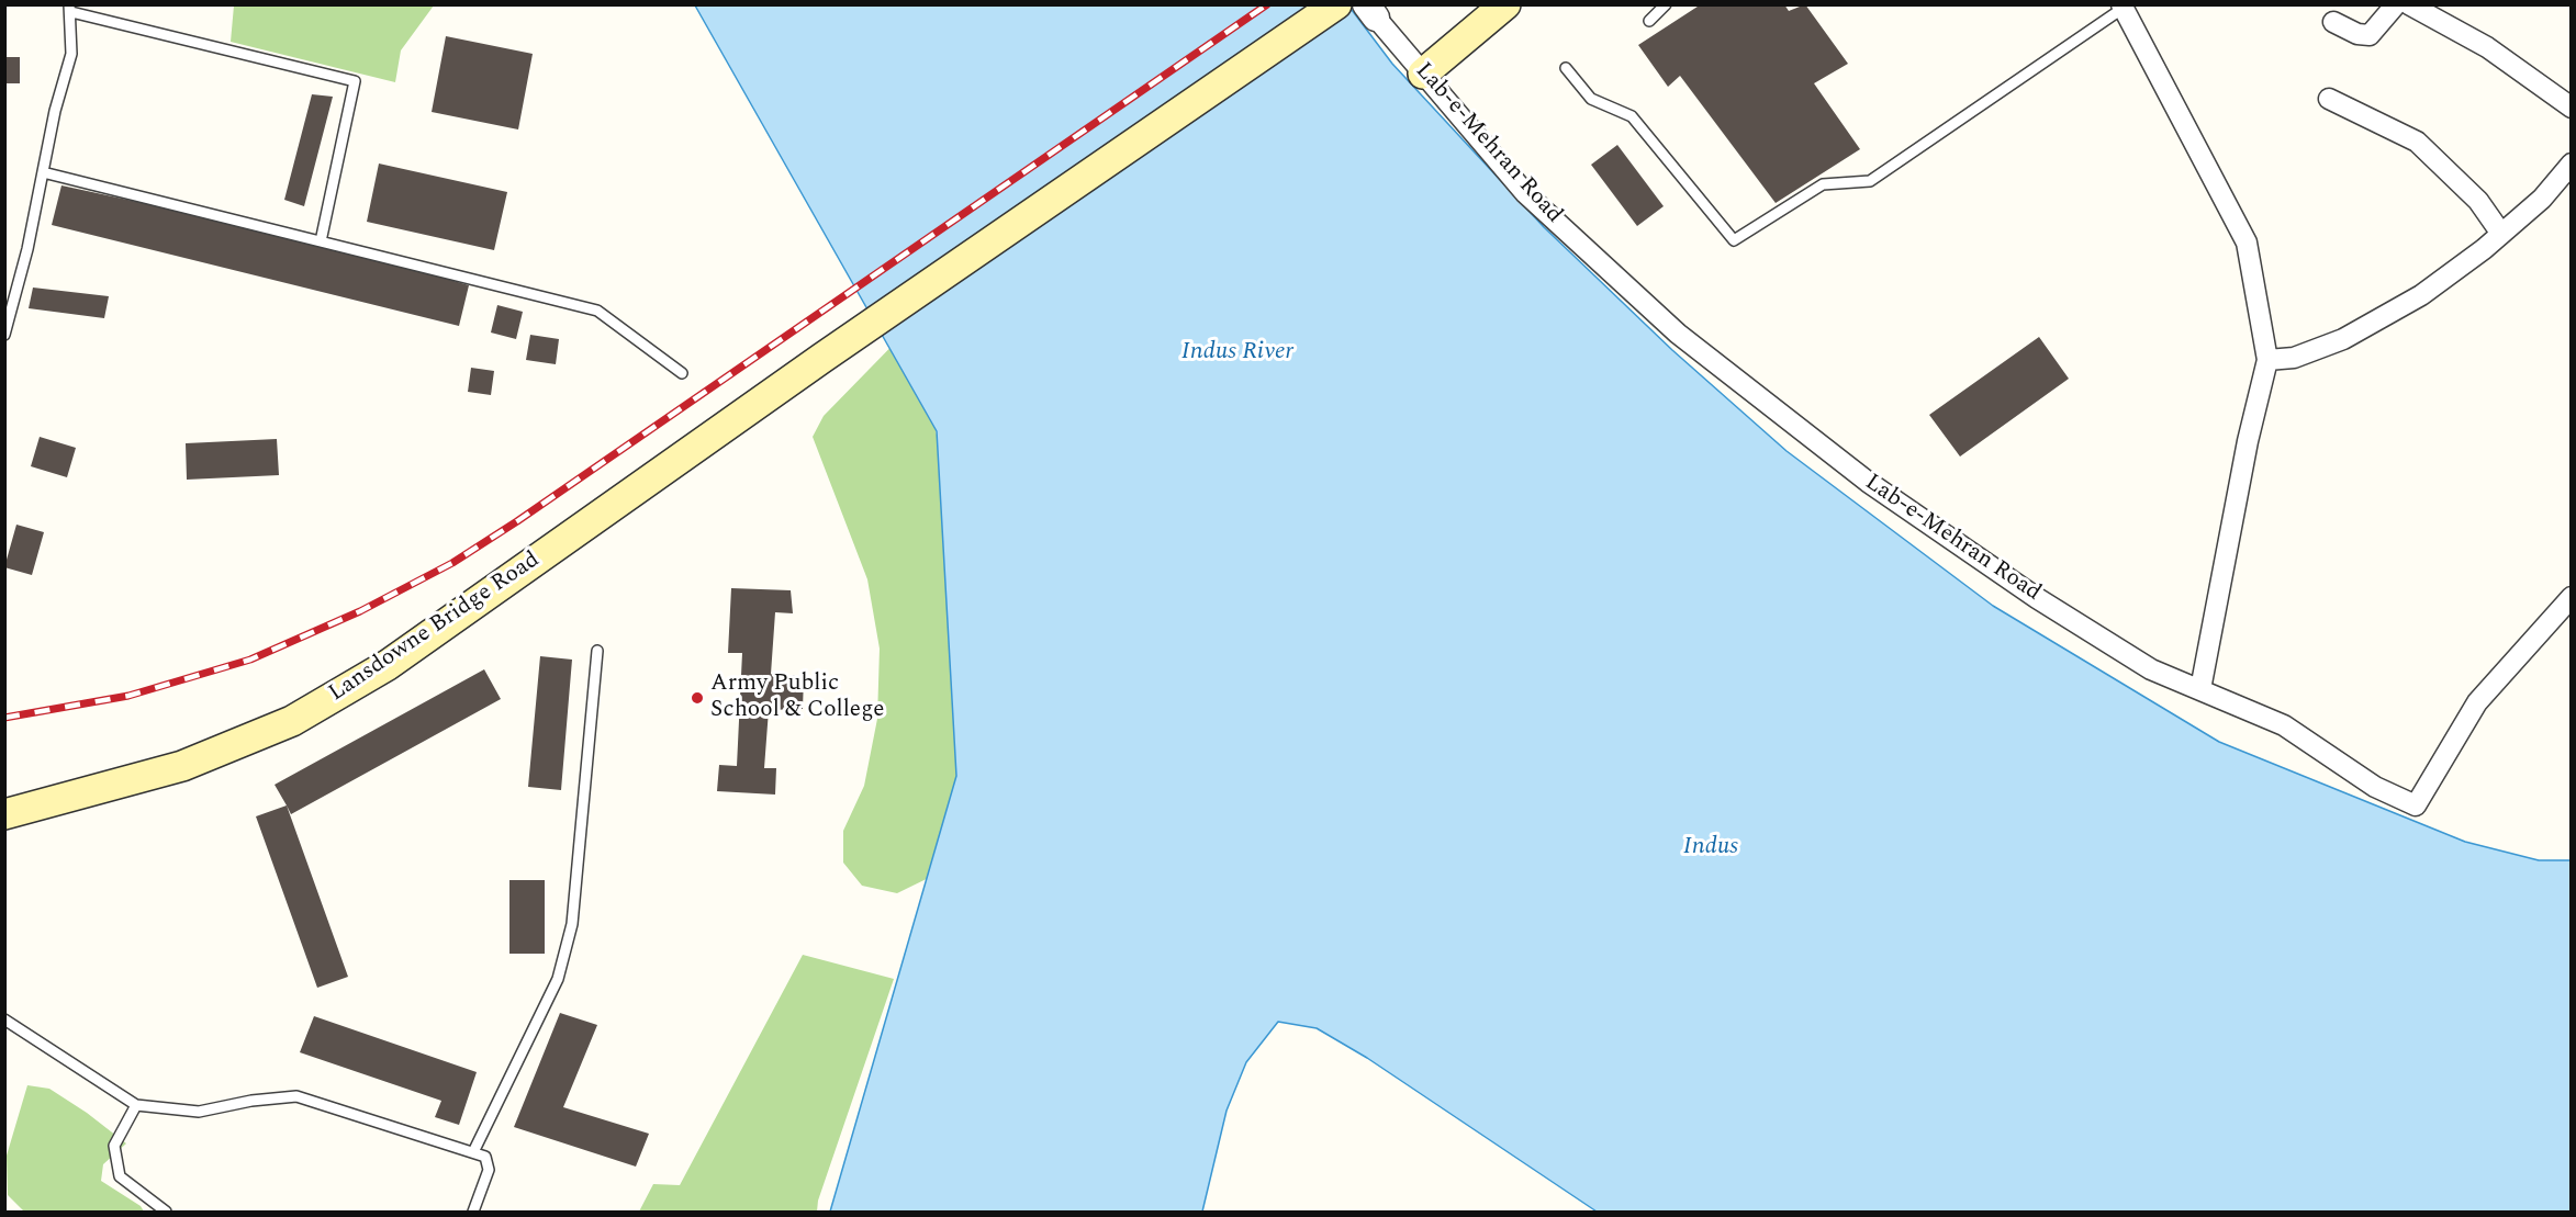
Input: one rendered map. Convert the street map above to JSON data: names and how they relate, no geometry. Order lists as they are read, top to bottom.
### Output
{
  "streets": {
    "main road": ["Lansdowne Bridge Road"],
    "street": ["Lab-e-Mehran Road"]
  },
  "water": ["Indus River", "Indus"],
  "places": ["Army Public School & College"]
}
